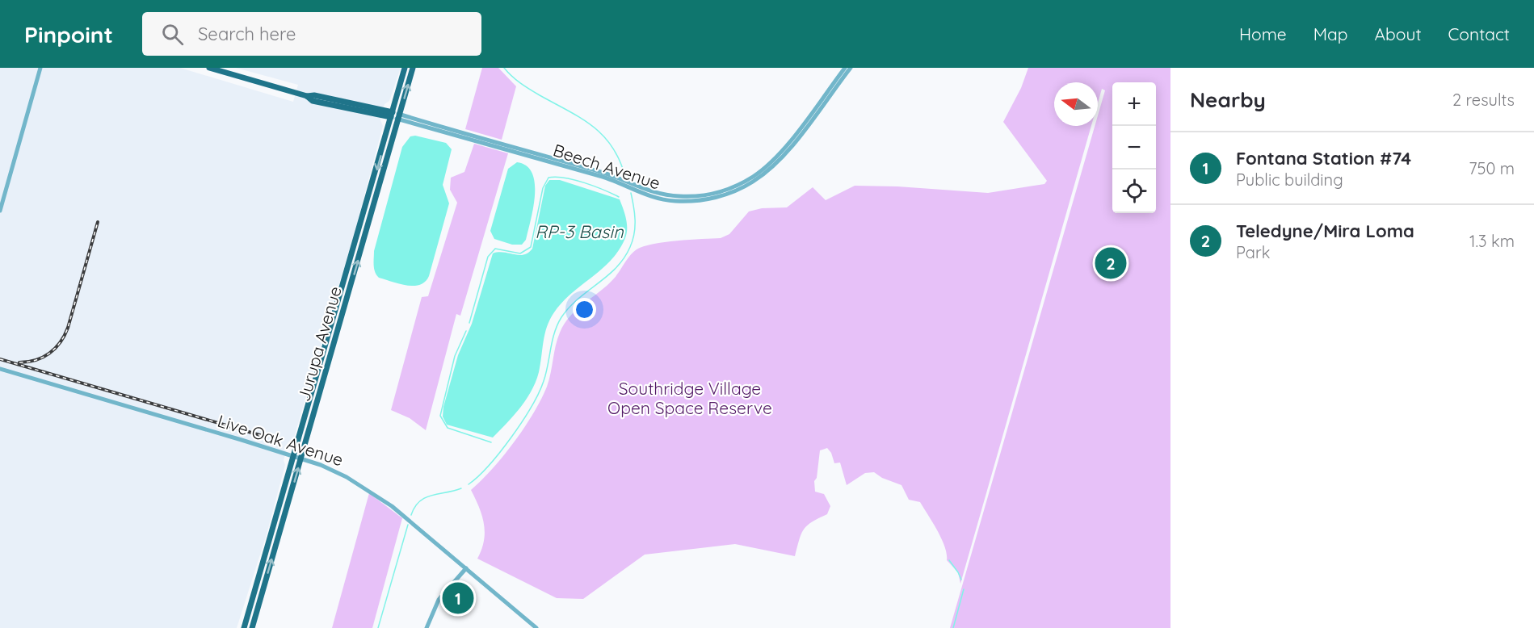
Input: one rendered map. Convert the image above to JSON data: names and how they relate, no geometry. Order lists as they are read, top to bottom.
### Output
{
  "streets": {
    "main road": ["Beech Avenue", "Jurupa Avenue"],
    "street": ["Live Oak Avenue"]
  },
  "crossings": [
    ["Beech Avenue", "Jurupa Avenue"],
    ["Jurupa Avenue", "Live Oak Avenue"]
  ],
  "water": ["RP-3 Basin"],
  "parks": ["Southridge Village Open Space Reserve"],
  "north": "left",
  "page": {
    "header": "Pinpoint",
    "search": "Search here",
    "nav": [
      "Home",
      "Map",
      "About",
      "Contact"
    ],
    "heading": ["Nearby", "2 results"],
    "map_buttons": ["+", "−"],
    "list": [
      {
        "mark": "1",
        "name": "Fontana Station #74",
        "note": "Public building",
        "value": "750 m"
      },
      {
        "mark": "2",
        "name": "Teledyne/Mira Loma",
        "note": "Park",
        "value": "1.3 km"
      }
    ],
    "pins": ["2", "1"]
  }
}
